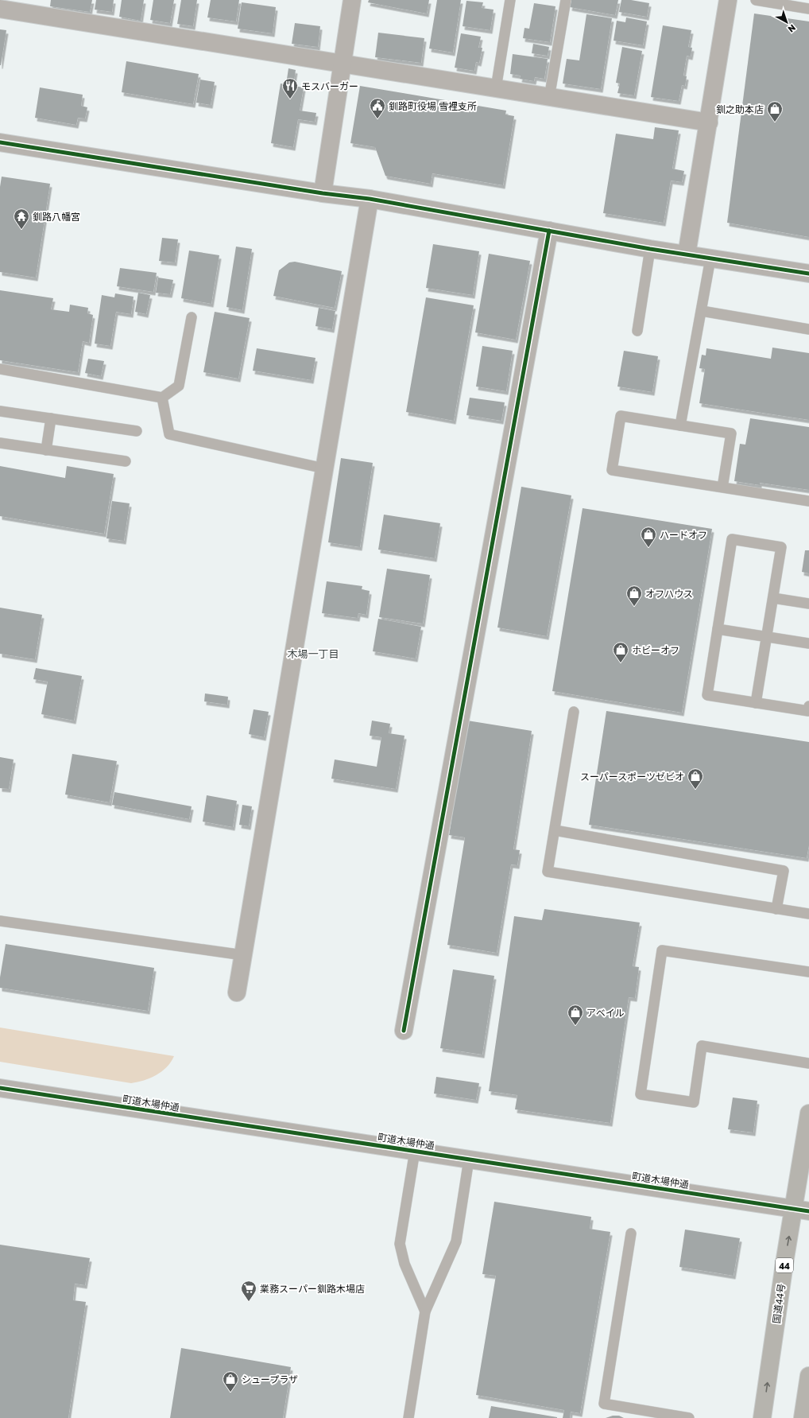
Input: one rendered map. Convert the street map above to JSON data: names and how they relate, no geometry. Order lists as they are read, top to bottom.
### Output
{
  "streets": {
    "highway": ["44", "国道44号"],
    "street": ["町道木場仲通"]
  },
  "crossings": [
    ["町道木場仲通", "国道44号"]
  ],
  "one_way": ["国道44号"],
  "districts": ["木場一丁目"],
  "places": {
    "restaurant": ["モスバーガー"],
    "public building": ["釧路町役場 雪裡支所"],
    "shop": [
      "釧之助本店",
      "ハードオフ",
      "オフハウス",
      "ホビーオフ",
      "スーパースポーツゼビオ",
      "アベイル",
      "シュープラザ"
    ],
    "temple": ["釧路八幡宮"],
    "supermarket": ["業務スーパー釧路木場店"]
  },
  "north": "bottom right"
}
